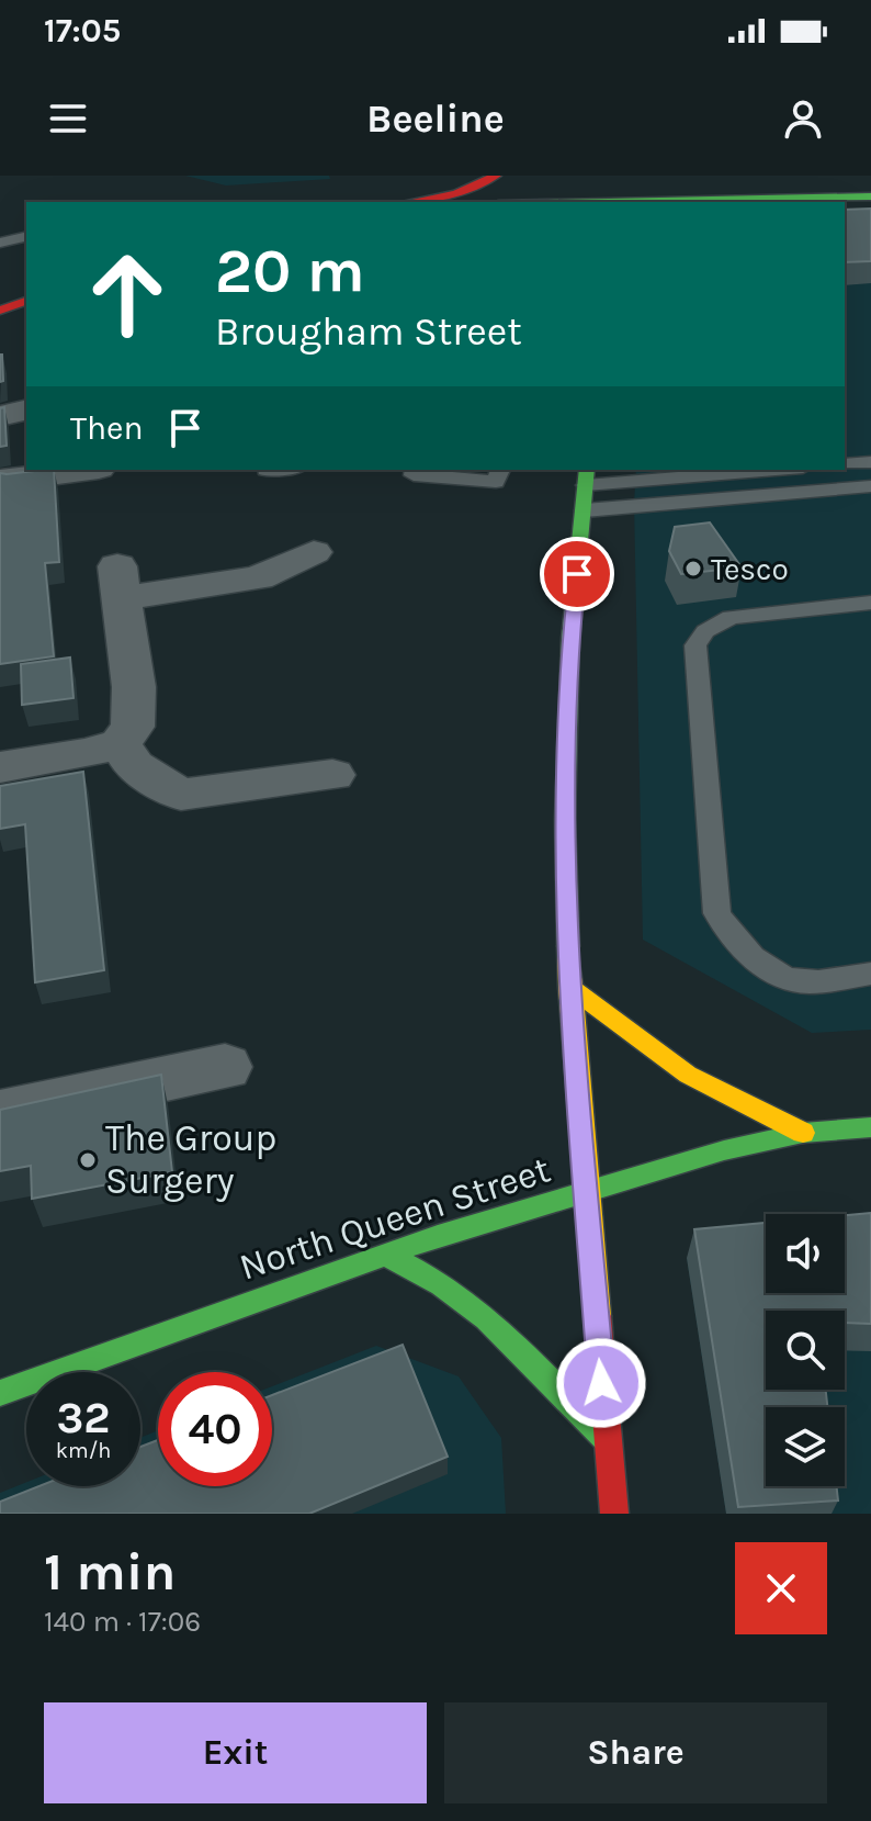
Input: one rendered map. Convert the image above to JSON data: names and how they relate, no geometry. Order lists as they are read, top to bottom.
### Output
{
  "streets": {
    "main road": ["North Queen Street"]
  },
  "places": ["Tesco", "The Group Surgery"],
  "page": {
    "status": "17:05",
    "header": "Beeline",
    "turn": ["20 m", "Brougham Street"],
    "then": "Then",
    "speed": "32 km/h",
    "limit": "40",
    "heading": ["1 min", "140 m · 17:06"],
    "buttons": ["Exit", "Share"]
  }
}
